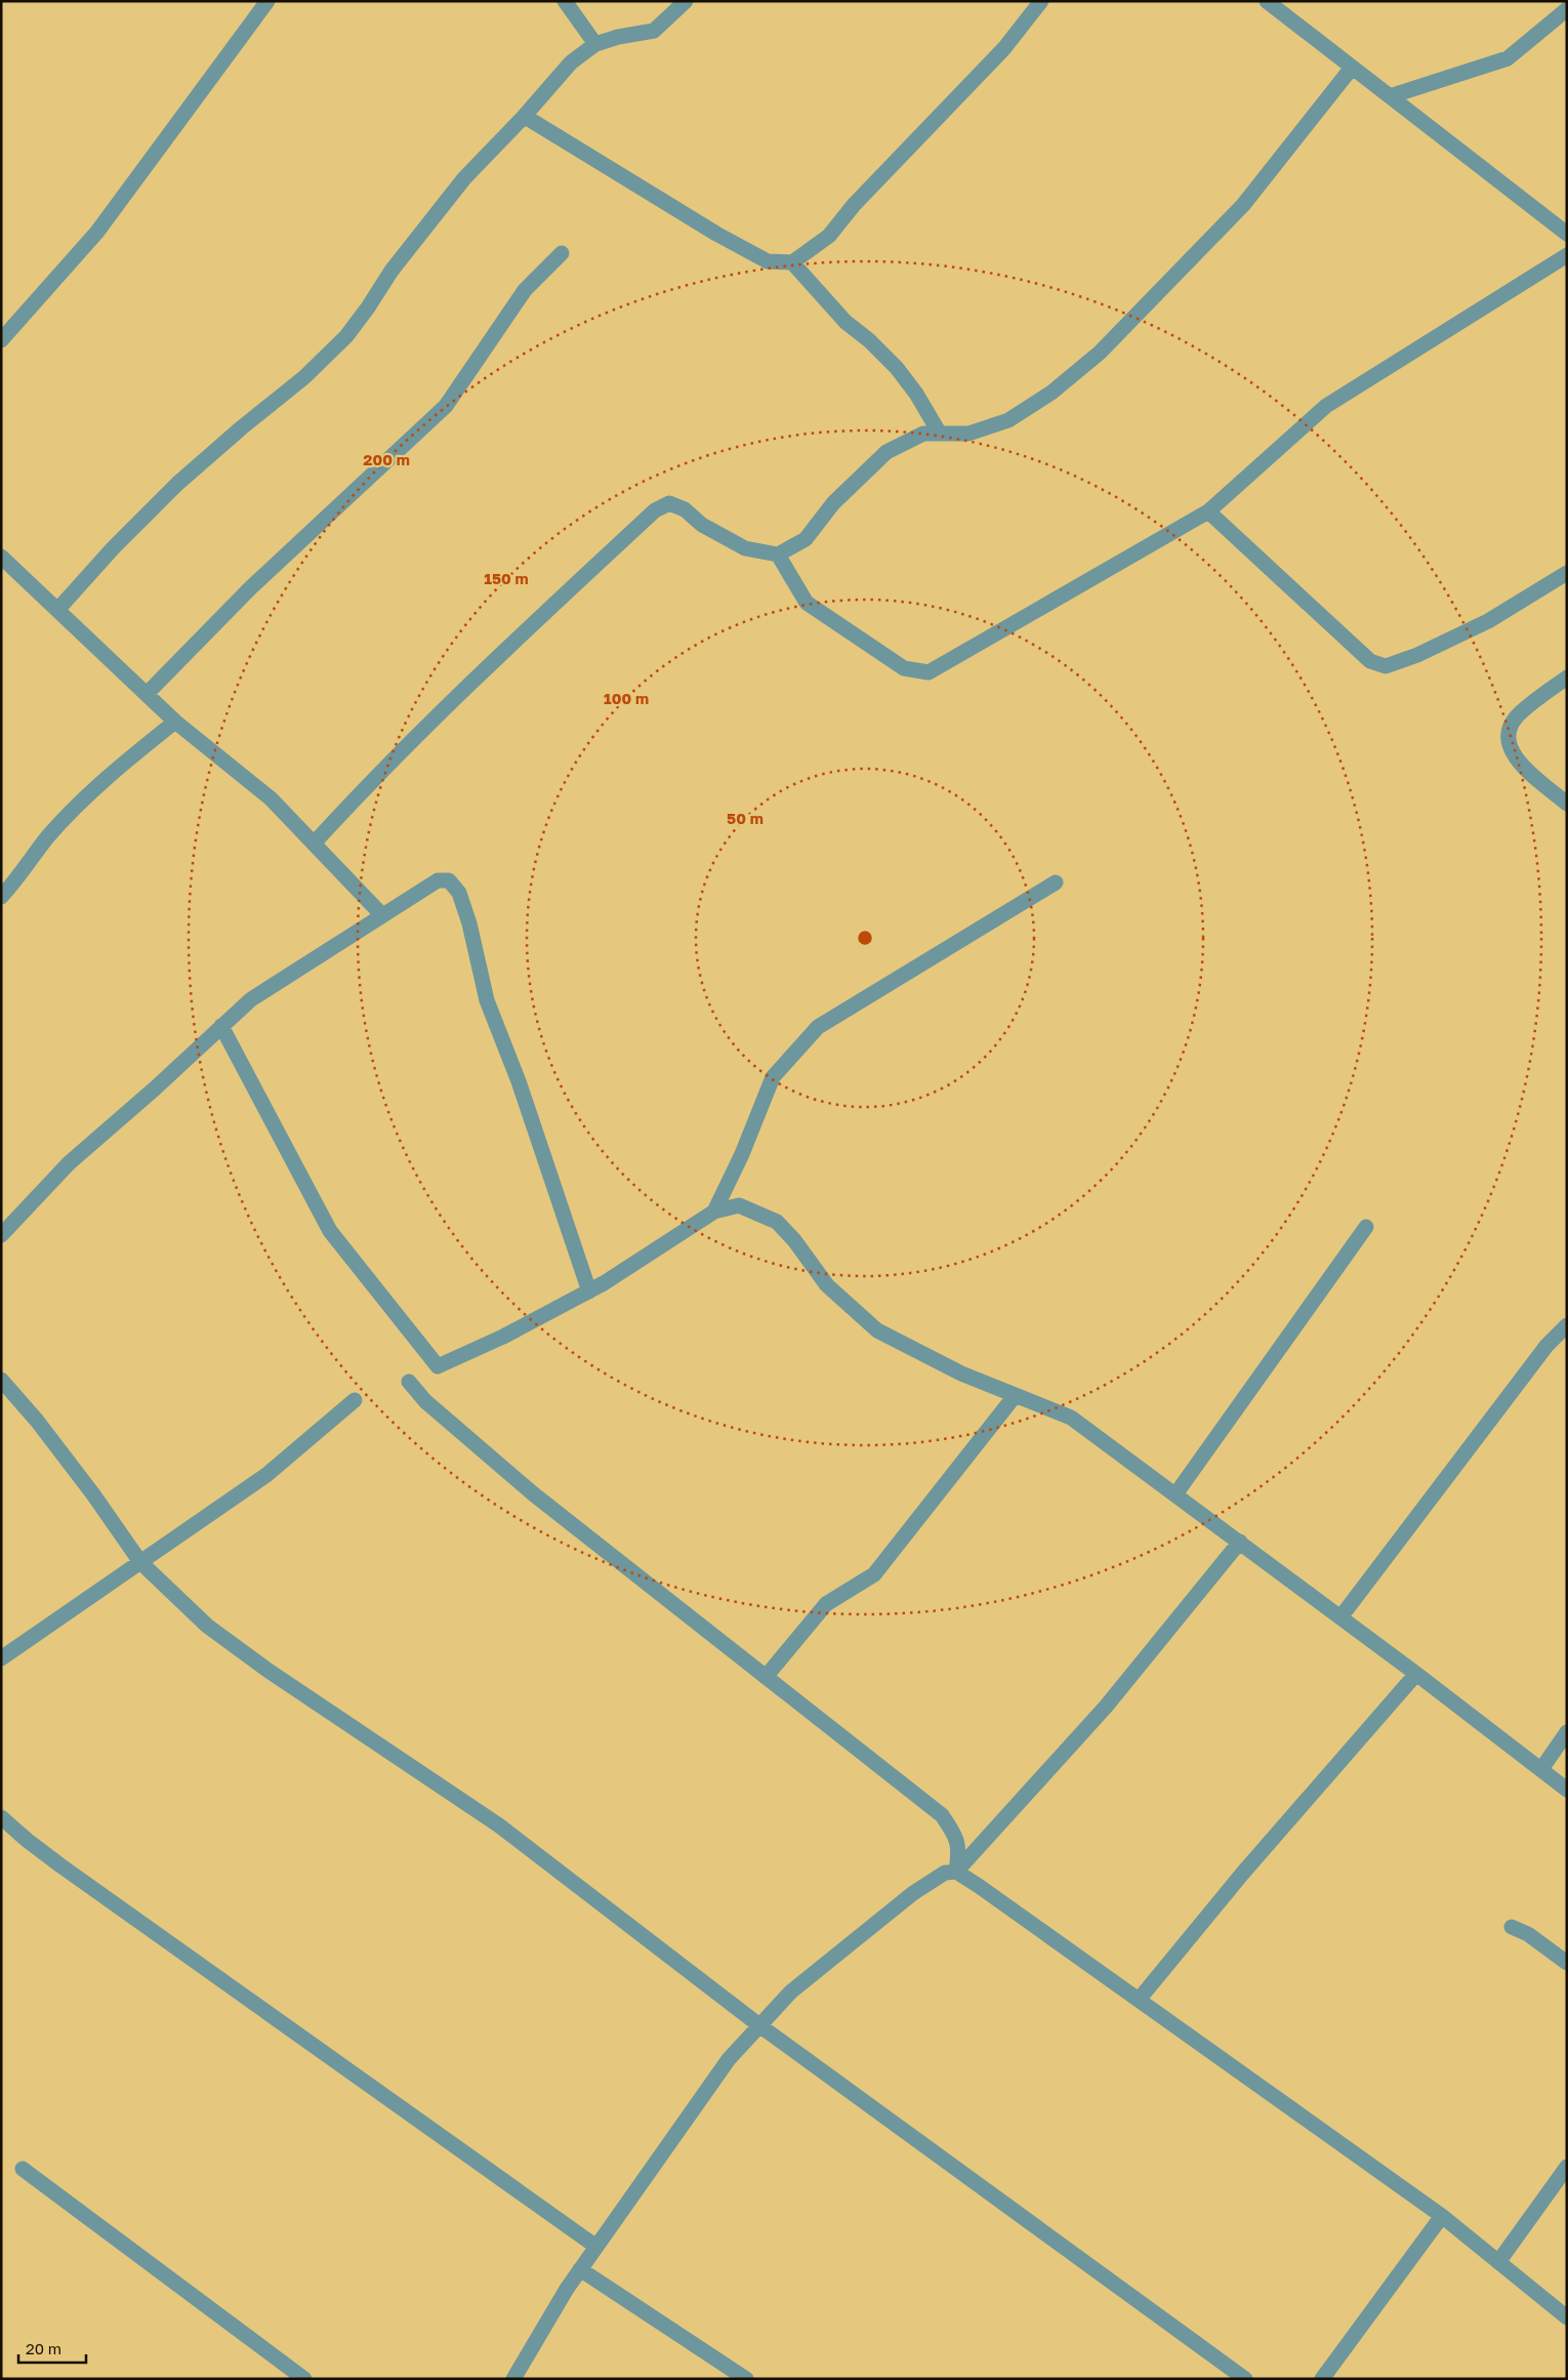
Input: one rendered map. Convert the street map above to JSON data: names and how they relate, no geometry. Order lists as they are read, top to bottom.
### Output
{
  "scale_bar": "20 m",
  "rings": [
    "200 m",
    "150 m",
    "100 m",
    "50 m"
  ]
}
